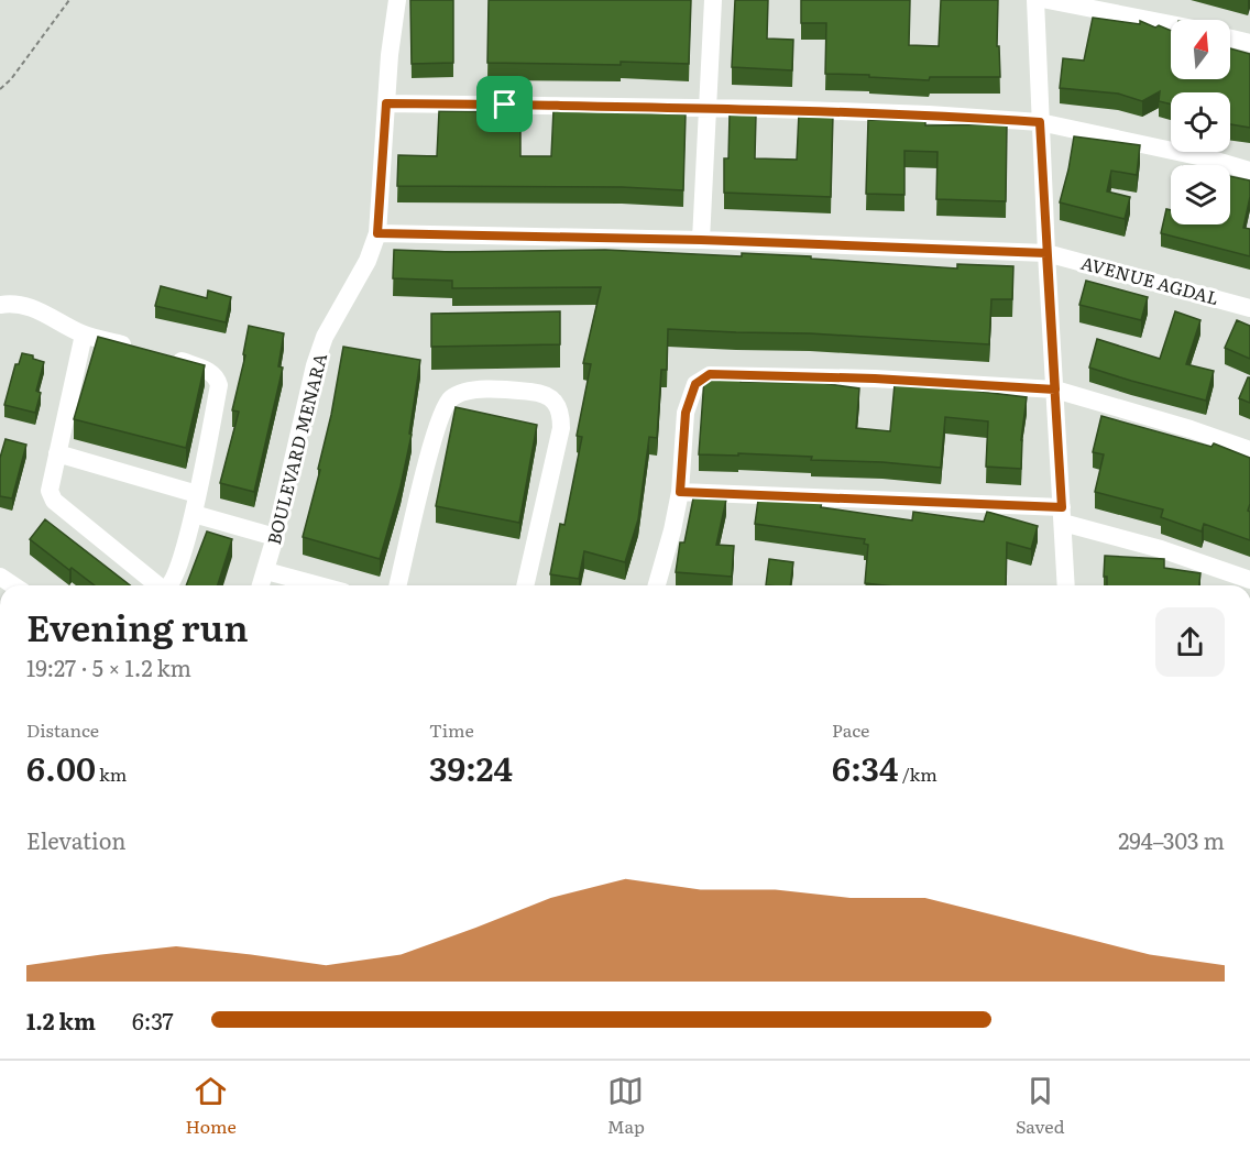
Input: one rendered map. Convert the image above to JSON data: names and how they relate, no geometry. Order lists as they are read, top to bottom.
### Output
{
  "streets": {
    "street": ["AVENUE AGDAL", "BOULEVARD MENARA"]
  },
  "crossings": [
    ["AVENUE AGDAL", "BOULEVARD MENARA"]
  ],
  "north": "top",
  "page": {
    "heading": ["Evening run", "19:27 · 5 × 1.2 km"],
    "stats": [
      ["Distance", "6.00 km"],
      ["Time", "39:24"],
      ["Pace", "6:34 /km"]
    ],
    "chart": ["Elevation", "294–303 m"],
    "list": [
      {
        "name": "1.2 km",
        "note": "6:37"
      }
    ],
    "tabs": ["Home", "Map", "Saved"]
  }
}
